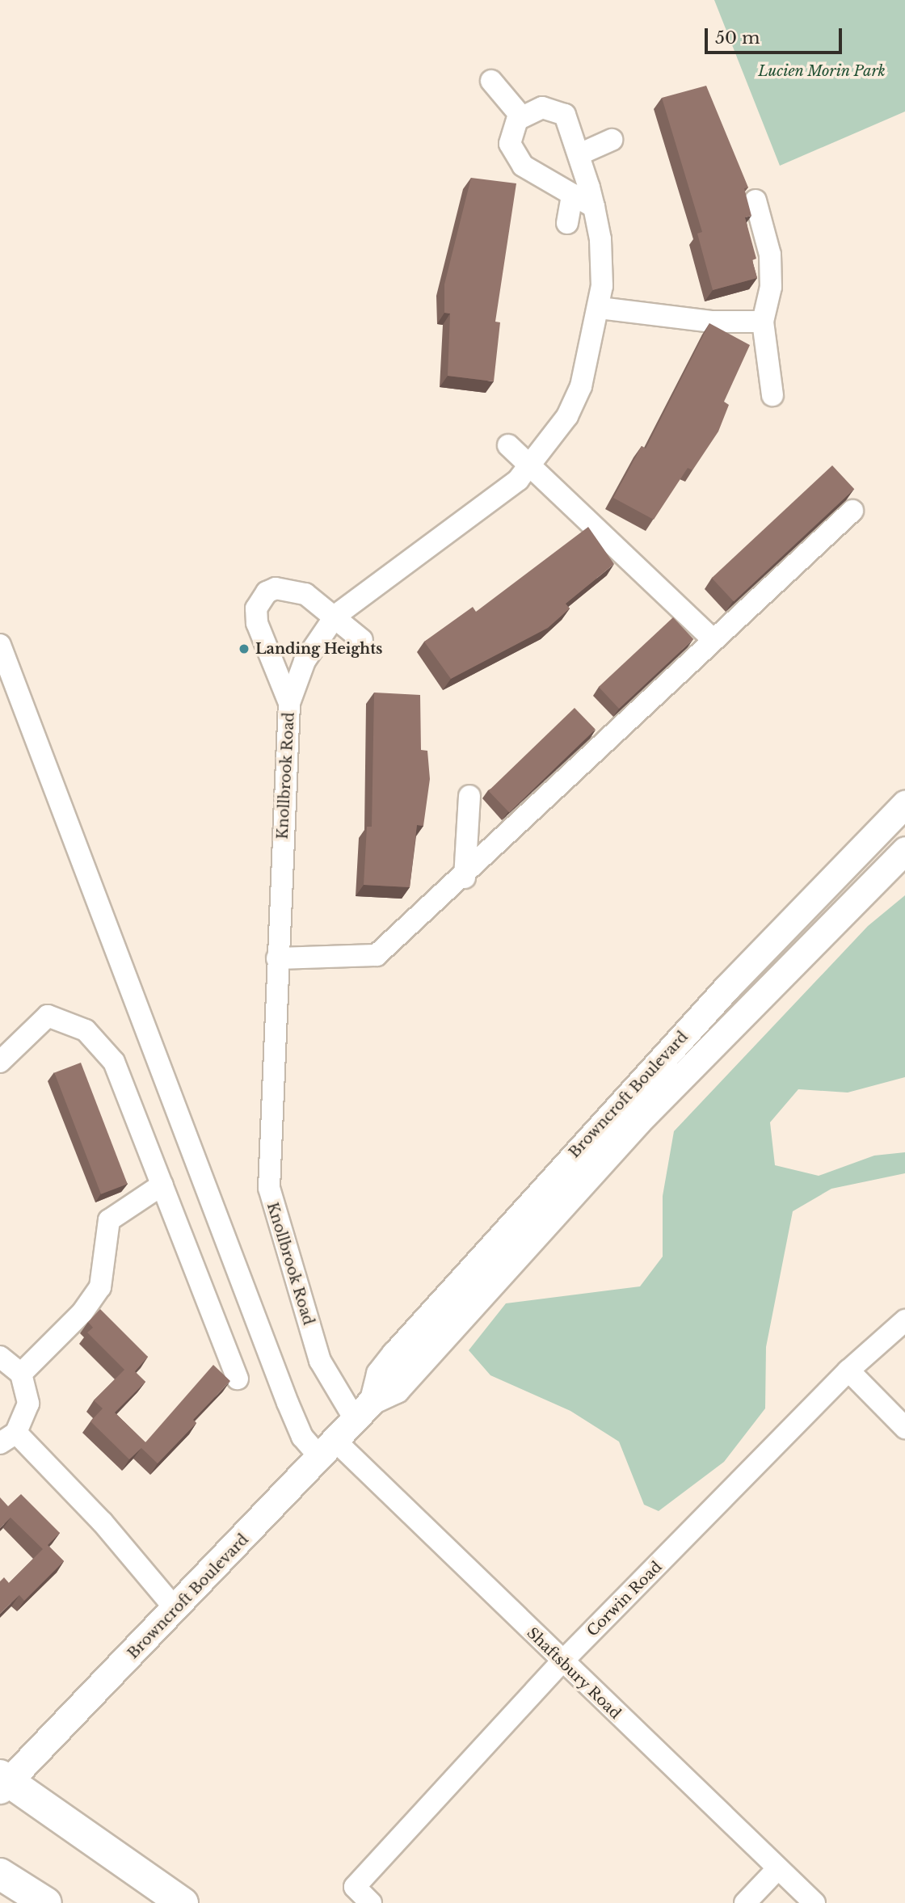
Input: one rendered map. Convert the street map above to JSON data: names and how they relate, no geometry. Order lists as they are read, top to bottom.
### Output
{
  "streets": {
    "main road": ["Browncroft Boulevard"],
    "street": ["Knollbrook Road", "Corwin Road", "Shaftsbury Road"]
  },
  "crossings": [
    ["Knollbrook Road", "Browncroft Boulevard"],
    ["Browncroft Boulevard", "Shaftsbury Road"],
    ["Corwin Road", "Shaftsbury Road"]
  ],
  "parks": ["Lucien Morin Park"],
  "places": ["Landing Heights"],
  "scale_bar": "50 m"
}
